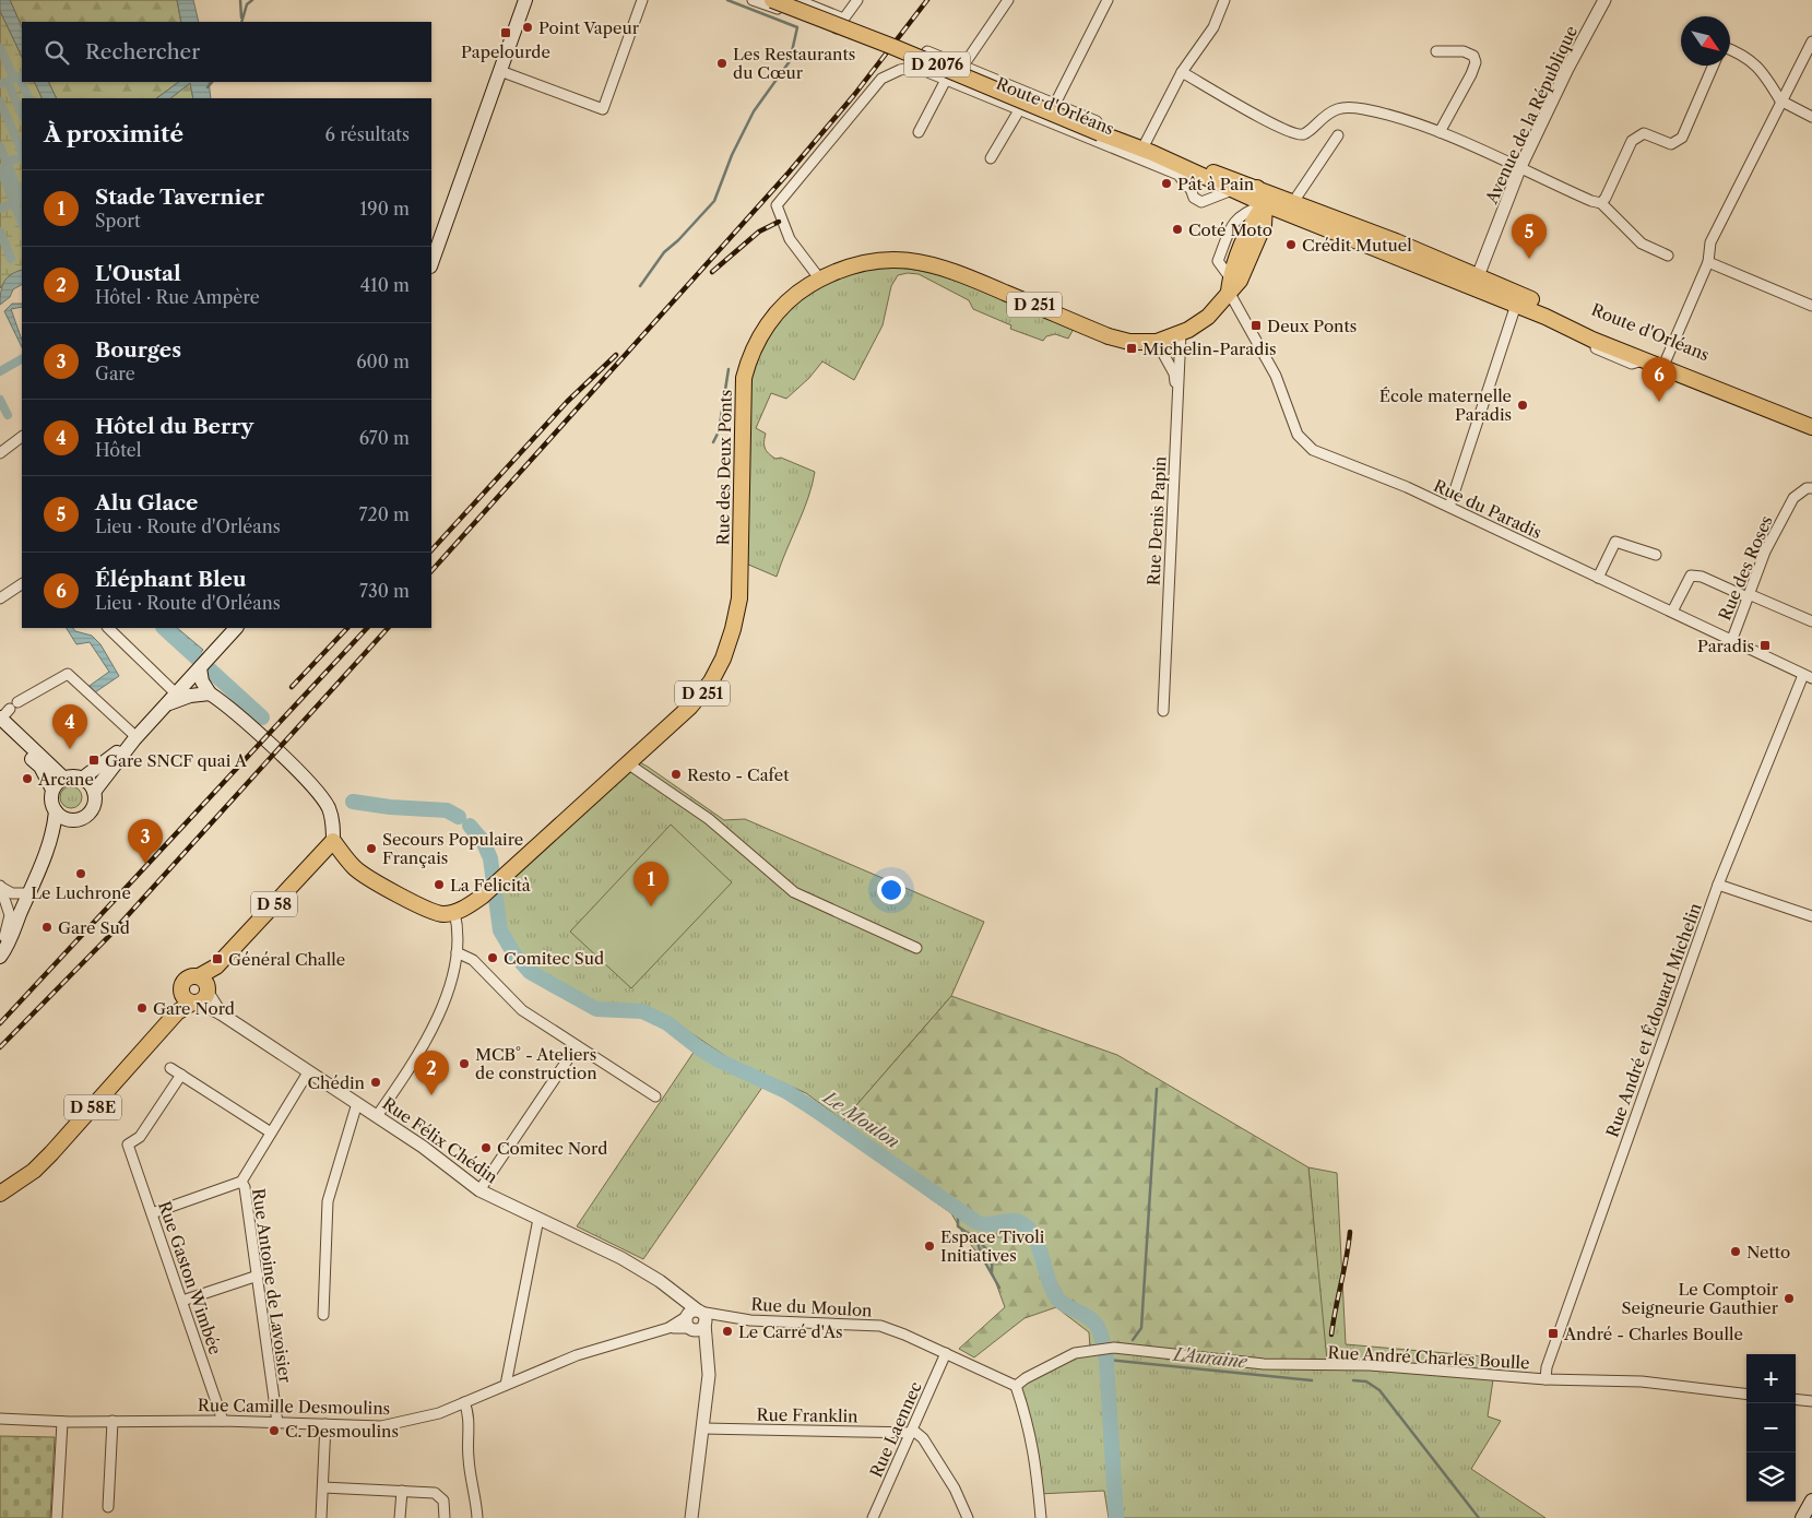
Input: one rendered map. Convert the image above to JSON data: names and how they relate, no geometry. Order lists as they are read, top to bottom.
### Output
{
  "streets": {
    "main road": [
      "D 2076",
      "Route d'Orléans",
      "D 251",
      "Rue des Deux Ponts",
      "D 58",
      "D 58E"
    ],
    "street": [
      "Avenue de la République",
      "Rue du Paradis",
      "Rue Denis Papin",
      "Rue des Roses",
      "Rue André et Édouard Michelin",
      "Rue Félix Chédin",
      "Rue Gaston Wimbée",
      "Rue Antoine de Lavoisier",
      "Rue du Moulon",
      "Rue André Charles Boulle",
      "Rue Camille Desmoulins",
      "Rue Franklin",
      "Rue Laennec"
    ]
  },
  "crossings": [
    ["Route d'Orléans", "Avenue de la République"],
    ["Route d'Orléans", "Rue des Deux Ponts"],
    ["Rue des Deux Ponts", "Rue du Paradis"],
    ["Rue des Deux Ponts", "Rue Denis Papin"],
    ["Rue du Paradis", "Rue des Roses"],
    ["Rue du Paradis", "Rue André et Édouard Michelin"],
    ["D 58", "D 58E"],
    ["D 58", "Rue Félix Chédin"],
    ["Rue André et Édouard Michelin", "Rue André Charles Boulle"],
    ["D 58E", "Rue Félix Chédin"],
    ["Rue Félix Chédin", "Rue Antoine de Lavoisier"],
    ["Rue Félix Chédin", "Rue du Moulon"],
    ["Rue Félix Chédin", "Rue Camille Desmoulins"],
    ["Rue Félix Chédin", "Rue Franklin"],
    ["Rue Gaston Wimbée", "Rue Camille Desmoulins"],
    ["Rue Antoine de Lavoisier", "Rue Camille Desmoulins"],
    ["Rue du Moulon", "Rue André Charles Boulle"],
    ["Rue du Moulon", "Rue Camille Desmoulins"],
    ["Rue du Moulon", "Rue Laennec"],
    ["Rue Franklin", "Rue Laennec"]
  ],
  "water": ["Le Moulon", "L'Auraine"],
  "places": {
    "other": [
      "Point Vapeur",
      "Les Restaurants du Cœur",
      "Pât à Pain",
      "Coté Moto",
      "Crédit Mutuel",
      "École maternelle Paradis",
      "Resto - Cafet",
      "Arcane",
      "Secours Populaire Français",
      "Le Luchrone",
      "La Felicità",
      "Gare Sud",
      "Comitec Sud",
      "Gare Nord",
      "MCB° - Ateliers de construction",
      "Chédin",
      "Comitec Nord",
      "Espace Tivoli Initiatives",
      "Netto",
      "Le Comptoir Seigneurie Gauthier",
      "Le Carré d'As",
      "C. Desmoulins"
    ],
    "transit": [
      "Papelourde",
      "Deux Ponts",
      "Michelin-Paradis",
      "Paradis",
      "Gare SNCF quai A",
      "Général Challe",
      "André - Charles Boulle"
    ]
  },
  "north": "bottom right",
  "page": {
    "search": "Rechercher",
    "heading": ["À proximité", "6 résultats"],
    "list": [
      {
        "mark": "1",
        "name": "Stade Tavernier",
        "note": "Sport",
        "value": "190 m"
      },
      {
        "mark": "2",
        "name": "L'Oustal",
        "note": "Hôtel · Rue Ampère",
        "value": "410 m"
      },
      {
        "mark": "3",
        "name": "Bourges",
        "note": "Gare",
        "value": "600 m"
      },
      {
        "mark": "4",
        "name": "Hôtel du Berry",
        "note": "Hôtel",
        "value": "670 m"
      },
      {
        "mark": "5",
        "name": "Alu Glace",
        "note": "Lieu · Route d'Orléans",
        "value": "720 m"
      },
      {
        "mark": "6",
        "name": "Éléphant Bleu",
        "note": "Lieu · Route d'Orléans",
        "value": "730 m"
      }
    ],
    "pins": [
      "5",
      "6",
      "4",
      "3",
      "1",
      "2"
    ],
    "map_buttons": ["+", "−"]
  }
}
